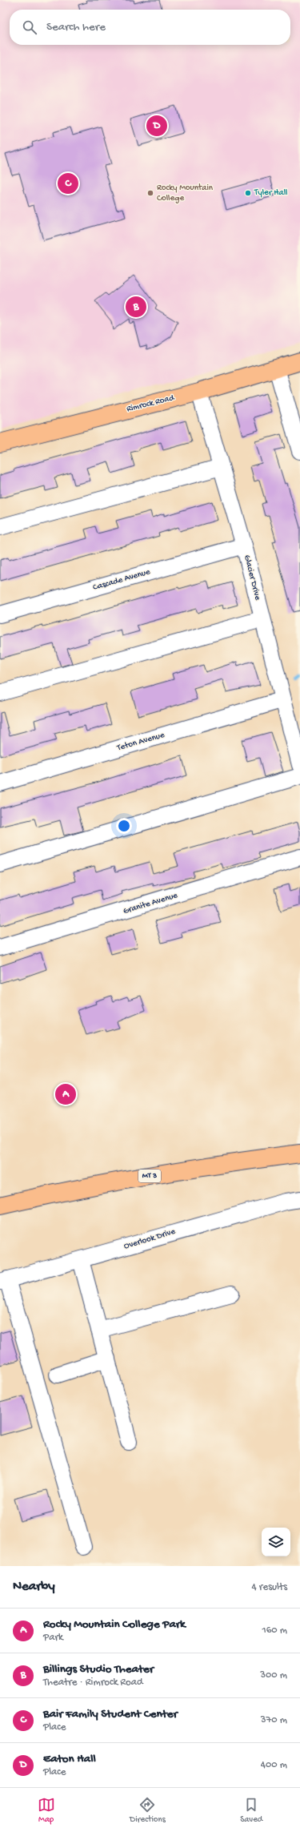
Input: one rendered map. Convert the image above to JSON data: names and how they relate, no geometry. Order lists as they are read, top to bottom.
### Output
{
  "streets": {
    "main road": ["Rimrock Road", "MT 3"],
    "street": [
      "Glacier Drive",
      "Cascade Avenue",
      "Teton Avenue",
      "Granite Avenue",
      "Overlook Drive"
    ]
  },
  "crossings": [
    ["Rimrock Road", "Glacier Drive"],
    ["Glacier Drive", "Cascade Avenue"],
    ["Glacier Drive", "Teton Avenue"]
  ],
  "places": ["Rocky Mountain College", "Tyler Hall"],
  "page": {
    "search": "Search here",
    "pins": [
      "D",
      "C",
      "B",
      "A"
    ],
    "heading": ["Nearby", "4 results"],
    "list": [
      {
        "mark": "A",
        "name": "Rocky Mountain College Park",
        "note": "Park",
        "value": "160 m"
      },
      {
        "mark": "B",
        "name": "Billings Studio Theater",
        "note": "Theatre · Rimrock Road",
        "value": "300 m"
      },
      {
        "mark": "C",
        "name": "Bair Family Student Center",
        "note": "Place",
        "value": "370 m"
      },
      {
        "mark": "D",
        "name": "Eaton Hall",
        "note": "Place",
        "value": "400 m"
      }
    ],
    "nav": ["Map", "Directions", "Saved"]
  }
}
